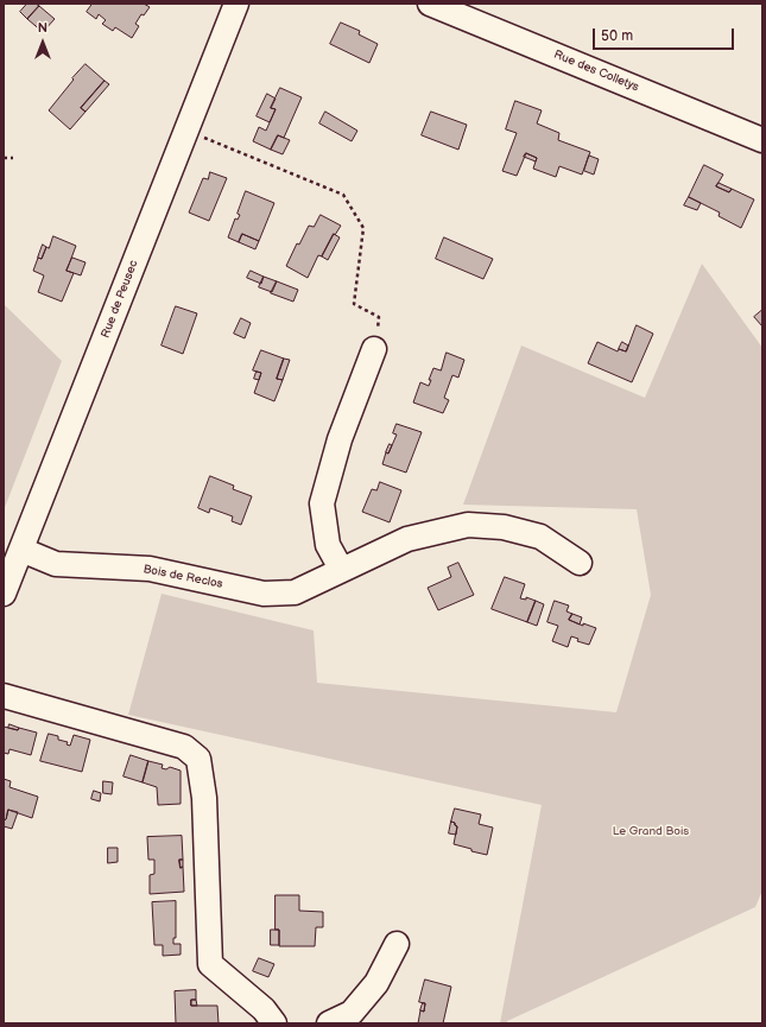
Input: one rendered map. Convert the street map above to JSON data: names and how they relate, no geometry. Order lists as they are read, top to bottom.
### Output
{
  "streets": {
    "street": ["Rue des Colletys", "Rue de Peusec", "Bois de Reclos"]
  },
  "crossings": [
    ["Rue de Peusec", "Bois de Reclos"]
  ],
  "parks": ["Le Grand Bois"],
  "scale_bar": "50 m",
  "north": "top"
}
